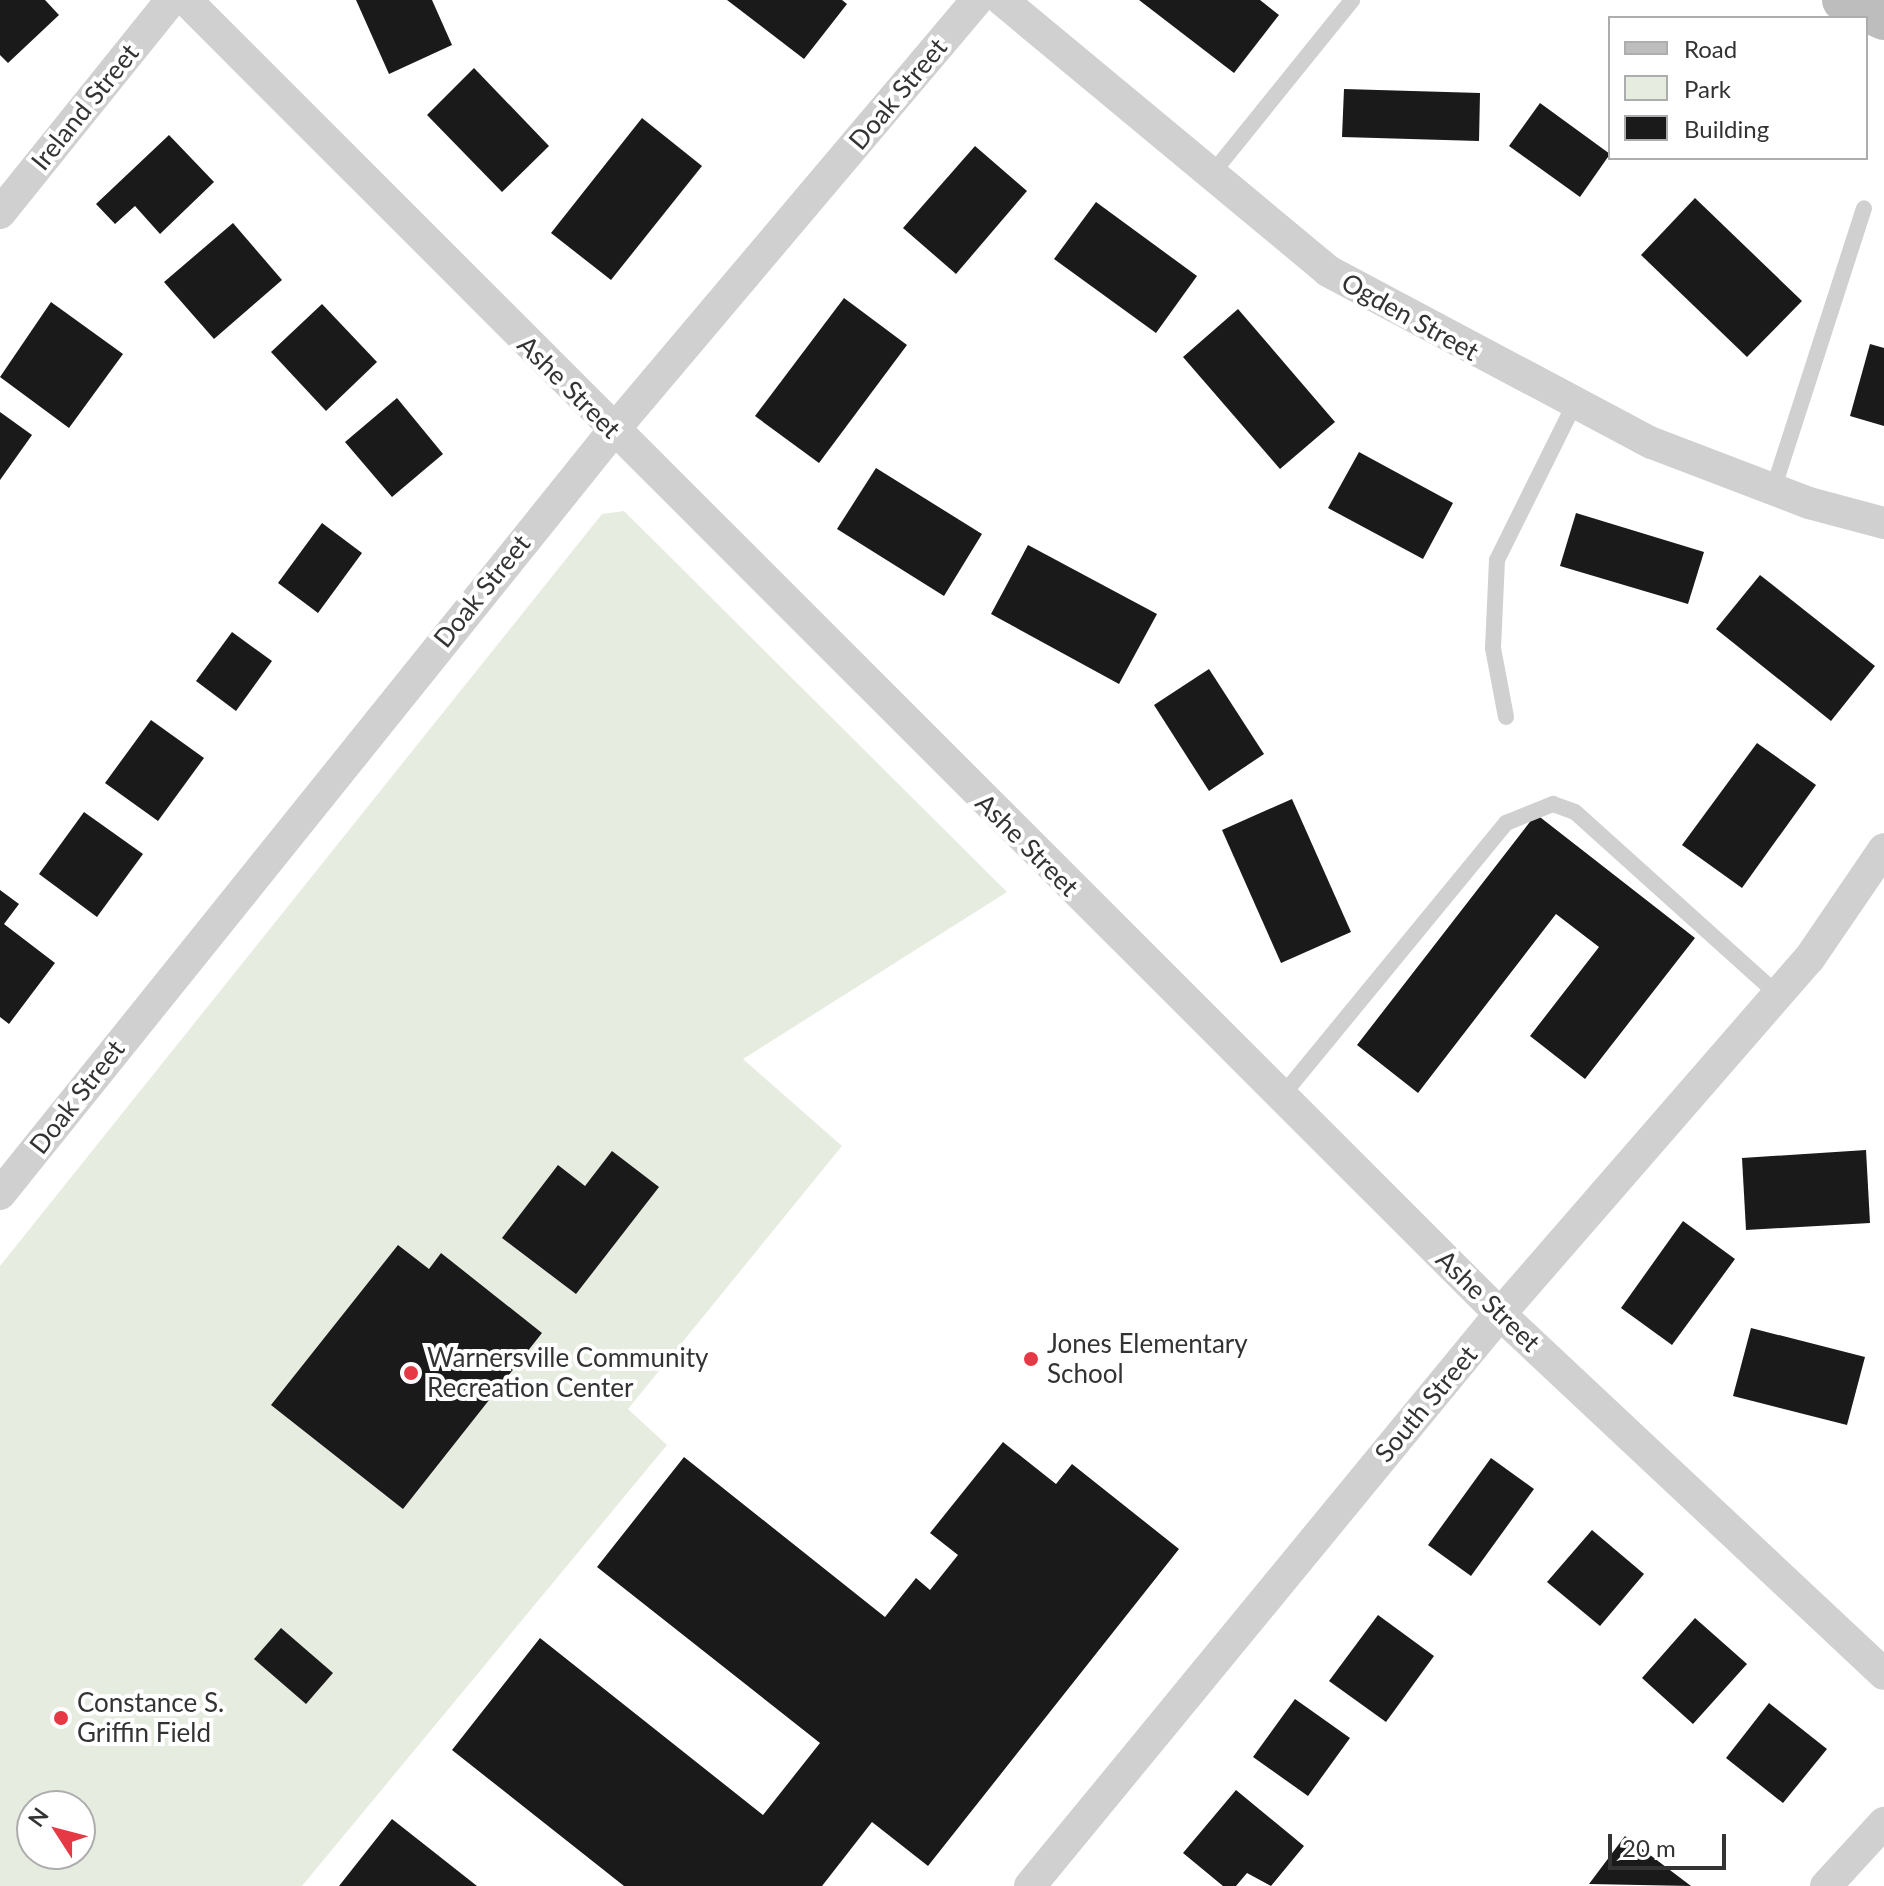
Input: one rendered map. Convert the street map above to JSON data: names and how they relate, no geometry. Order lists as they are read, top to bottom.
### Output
{
  "streets": {
    "street": [
      "Doak Street",
      "Ireland Street",
      "Ogden Street",
      "Ashe Street",
      "South Street"
    ]
  },
  "crossings": [
    ["Doak Street", "Ashe Street"],
    ["Ashe Street", "South Street"]
  ],
  "places": ["Jones Elementary School", "Warnersville Community Recreation Center", "Constance S. Griffin Field"],
  "legend": ["Road", "Park", "Building"],
  "scale_bar": "20 m",
  "north": "top left"
}
